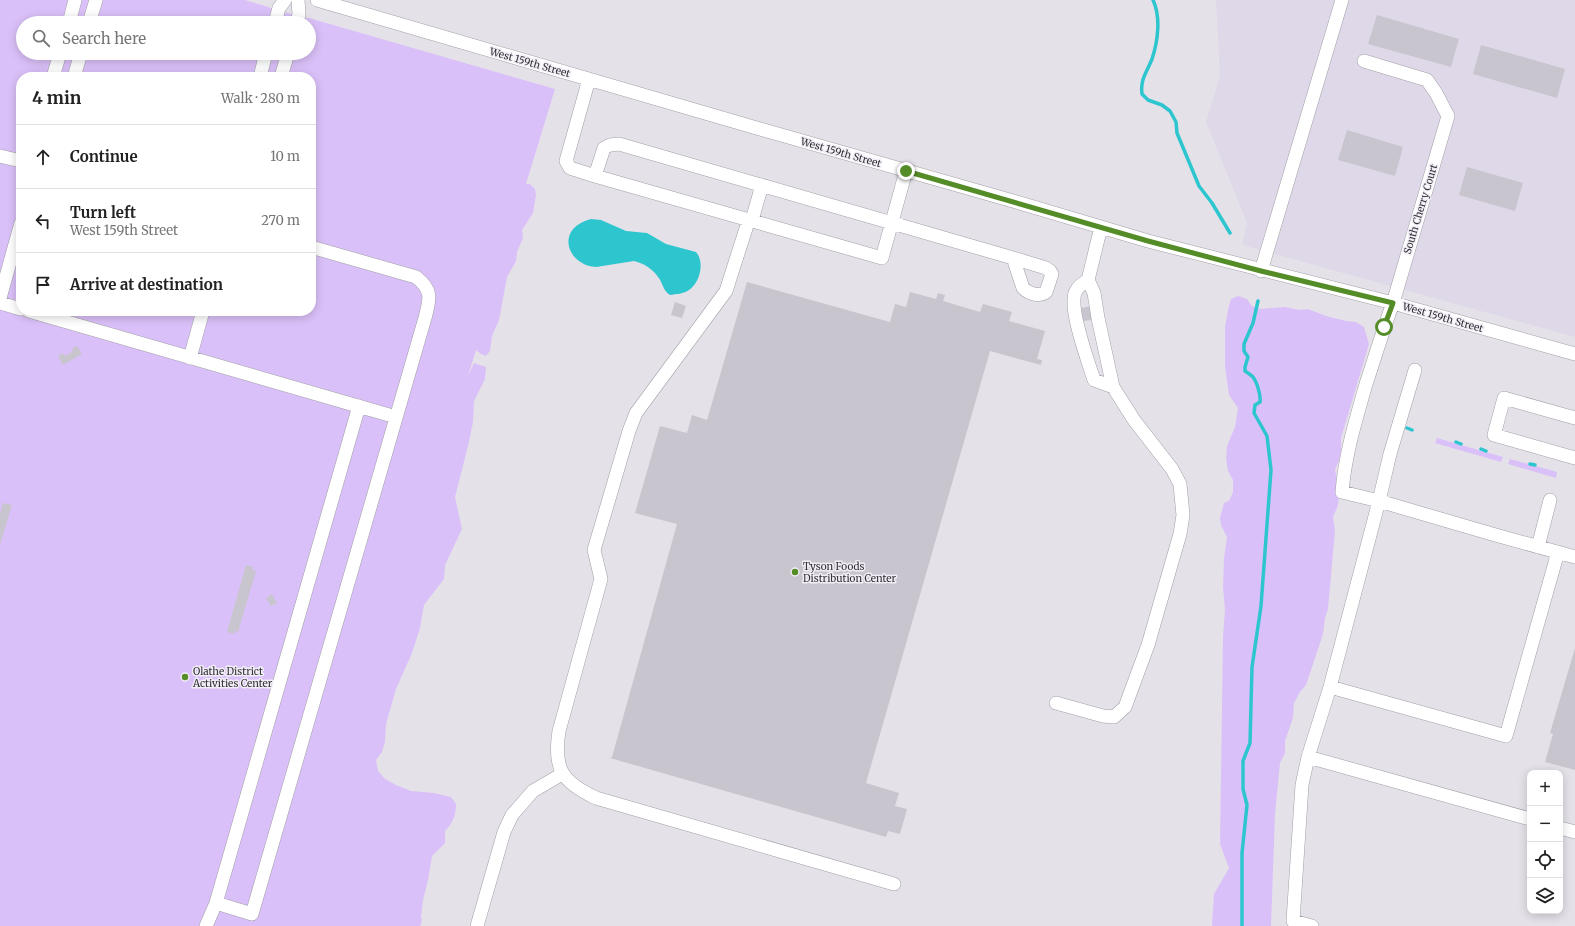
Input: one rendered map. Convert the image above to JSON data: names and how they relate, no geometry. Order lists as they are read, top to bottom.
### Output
{
  "streets": {
    "street": ["West 159th Street", "South Cherry Court"]
  },
  "crossings": [
    ["West 159th Street", "South Cherry Court"]
  ],
  "places": ["Tyson Foods Distribution Center", "Olathe District Activities Center"],
  "page": {
    "search": "Search here",
    "heading": ["4 min", "Walk · 280 m"],
    "list": [
      ["Continue", "10 m"],
      ["Turn left", "West 159th Street", "270 m"],
      "Arrive at destination"
    ],
    "map_buttons": ["+", "−"]
  }
}
